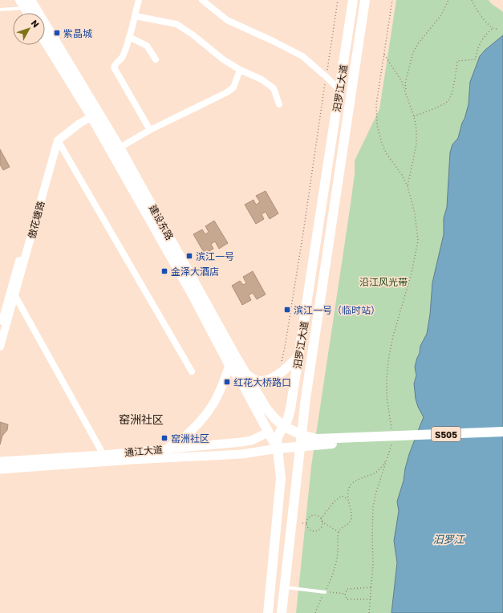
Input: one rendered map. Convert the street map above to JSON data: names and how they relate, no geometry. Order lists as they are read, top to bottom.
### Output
{
  "streets": {
    "main road": [
      "汨罗江大道",
      "建设东路",
      "S505",
      "通江大道"
    ],
    "street": ["傲花塘路"]
  },
  "crossings": [
    ["汨罗江大道", "建设东路"],
    ["汨罗江大道", "S505"],
    ["汨罗江大道", "通江大道"],
    ["建设东路", "S505"],
    ["建设东路", "通江大道"],
    ["S505", "通江大道"]
  ],
  "districts": ["窑洲社区"],
  "water": ["汨罗江"],
  "parks": ["沿江风光带"],
  "places": {
    "transit": [
      "紫晶城",
      "滨江一号",
      "金泽大酒店",
      "滨江一号（临时站）",
      "红花大桥路口",
      "窑洲社区"
    ]
  },
  "north": "top right"
}
